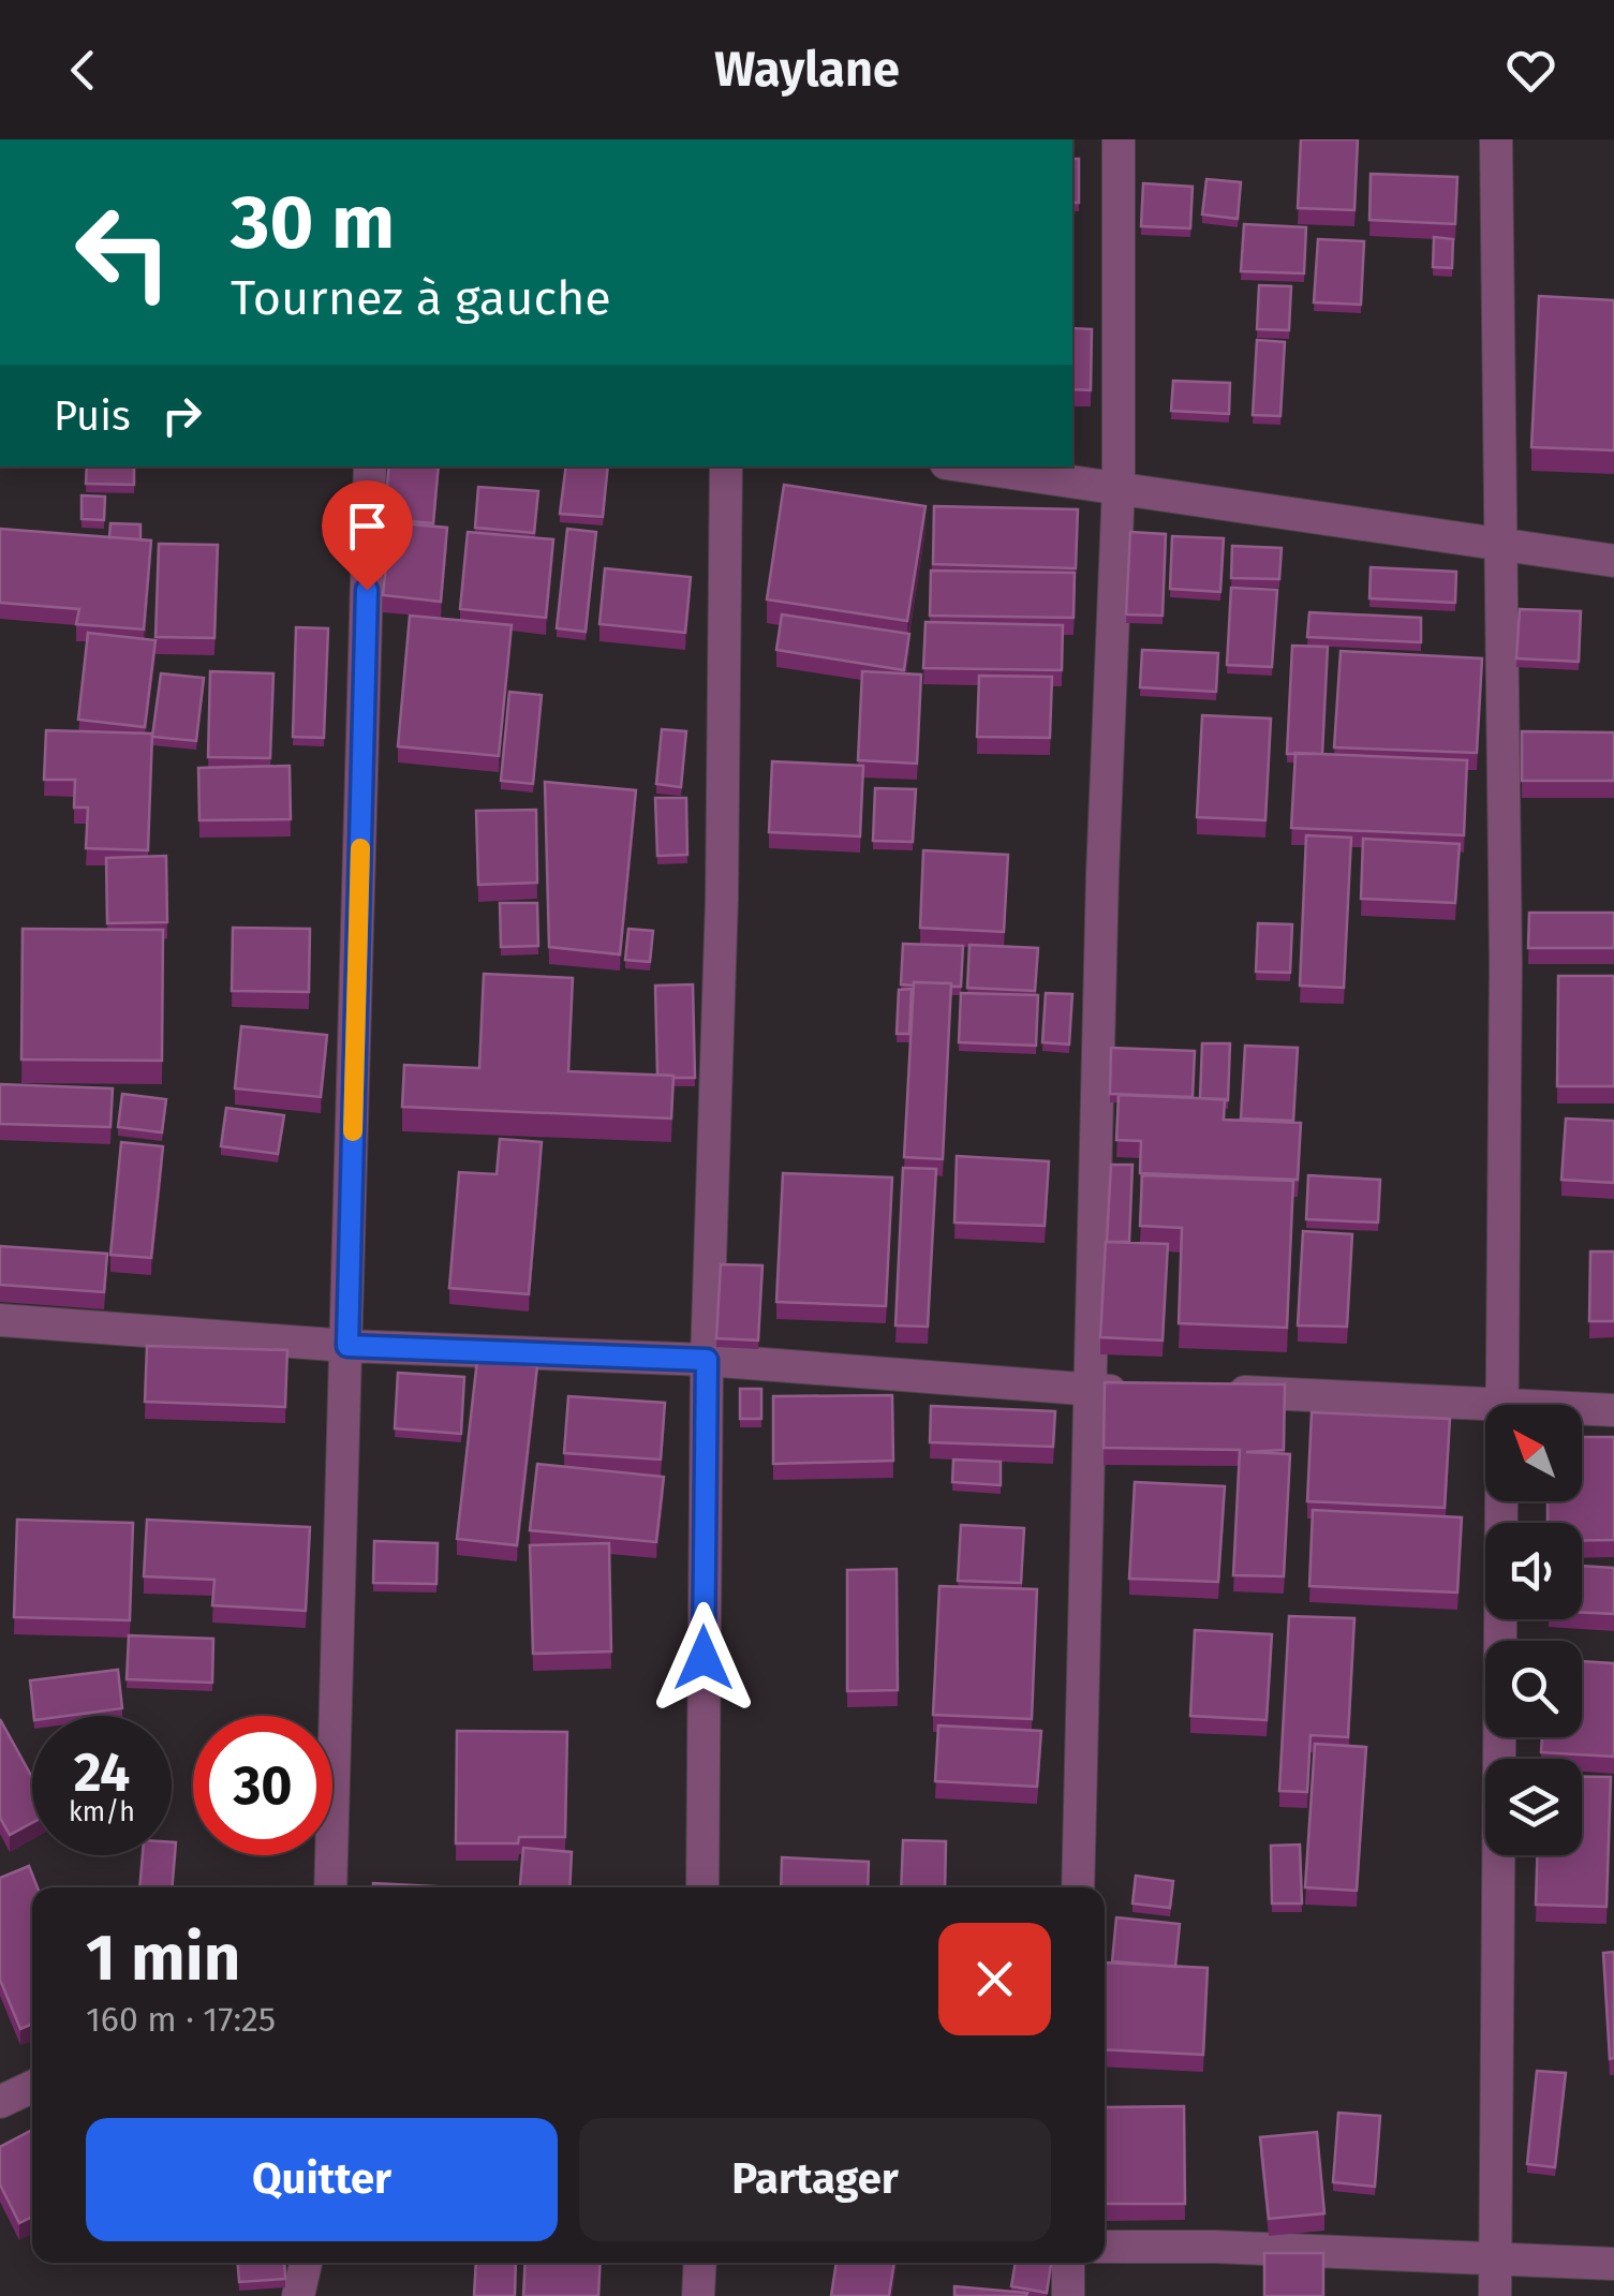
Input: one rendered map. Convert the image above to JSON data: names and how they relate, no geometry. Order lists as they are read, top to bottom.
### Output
{
  "north": "top left",
  "page": {
    "header": "Waylane",
    "turn": ["30 m", "Tournez à gauche"],
    "then": "Puis",
    "speed": "24 km/h",
    "limit": "30",
    "heading": ["1 min", "160 m · 17:25"],
    "buttons": ["Quitter", "Partager"]
  }
}
